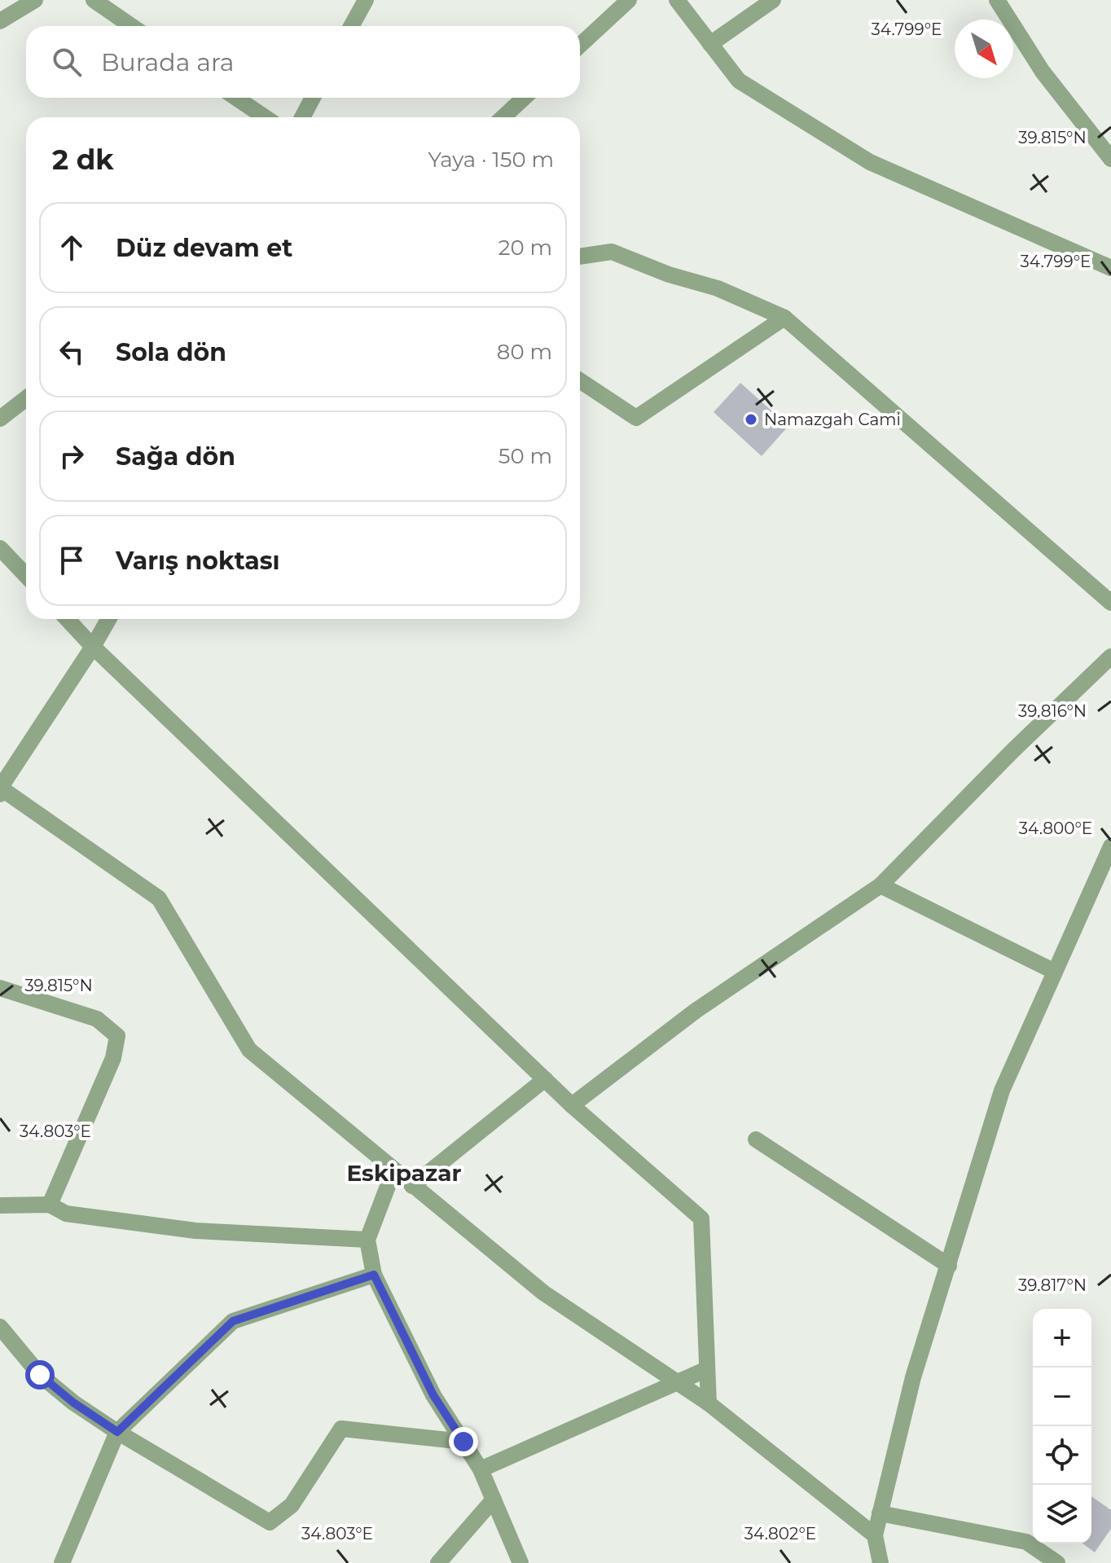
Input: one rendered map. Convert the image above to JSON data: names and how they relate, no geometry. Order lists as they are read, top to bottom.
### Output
{
  "districts": ["Eskipazar"],
  "places": ["Namazgah Cami"],
  "north": "bottom right",
  "page": {
    "search": "Burada ara",
    "heading": ["2 dk", "Yaya · 150 m"],
    "list": [
      ["Düz devam et", "20 m"],
      ["Sola dön", "80 m"],
      ["Sağa dön", "50 m"],
      "Varış noktası"
    ],
    "map_buttons": ["+", "−"]
  },
  "coordinates": [
    "34.799°E",
    "39.815°N",
    "39.816°N",
    "34.800°E",
    "34.803°E",
    "39.817°N",
    "34.802°E"
  ]
}
